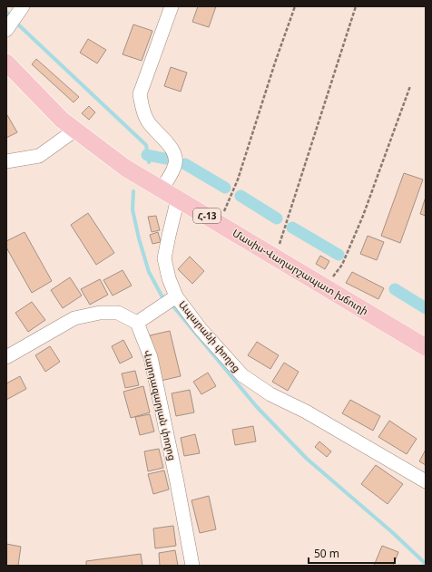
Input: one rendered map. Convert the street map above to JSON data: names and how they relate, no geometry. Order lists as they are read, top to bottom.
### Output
{
  "streets": {
    "main road": ["Հ-13", "Մասիս-Վաղարշապատ խճուղի"],
    "street": ["Ապարանի փողոց", "Վարդազարյան փողոց"]
  },
  "crossings": [
    ["Մասիս-Վաղարշապատ խճուղի", "Ապարանի փողոց"]
  ],
  "scale_bar": "50 m"
}
